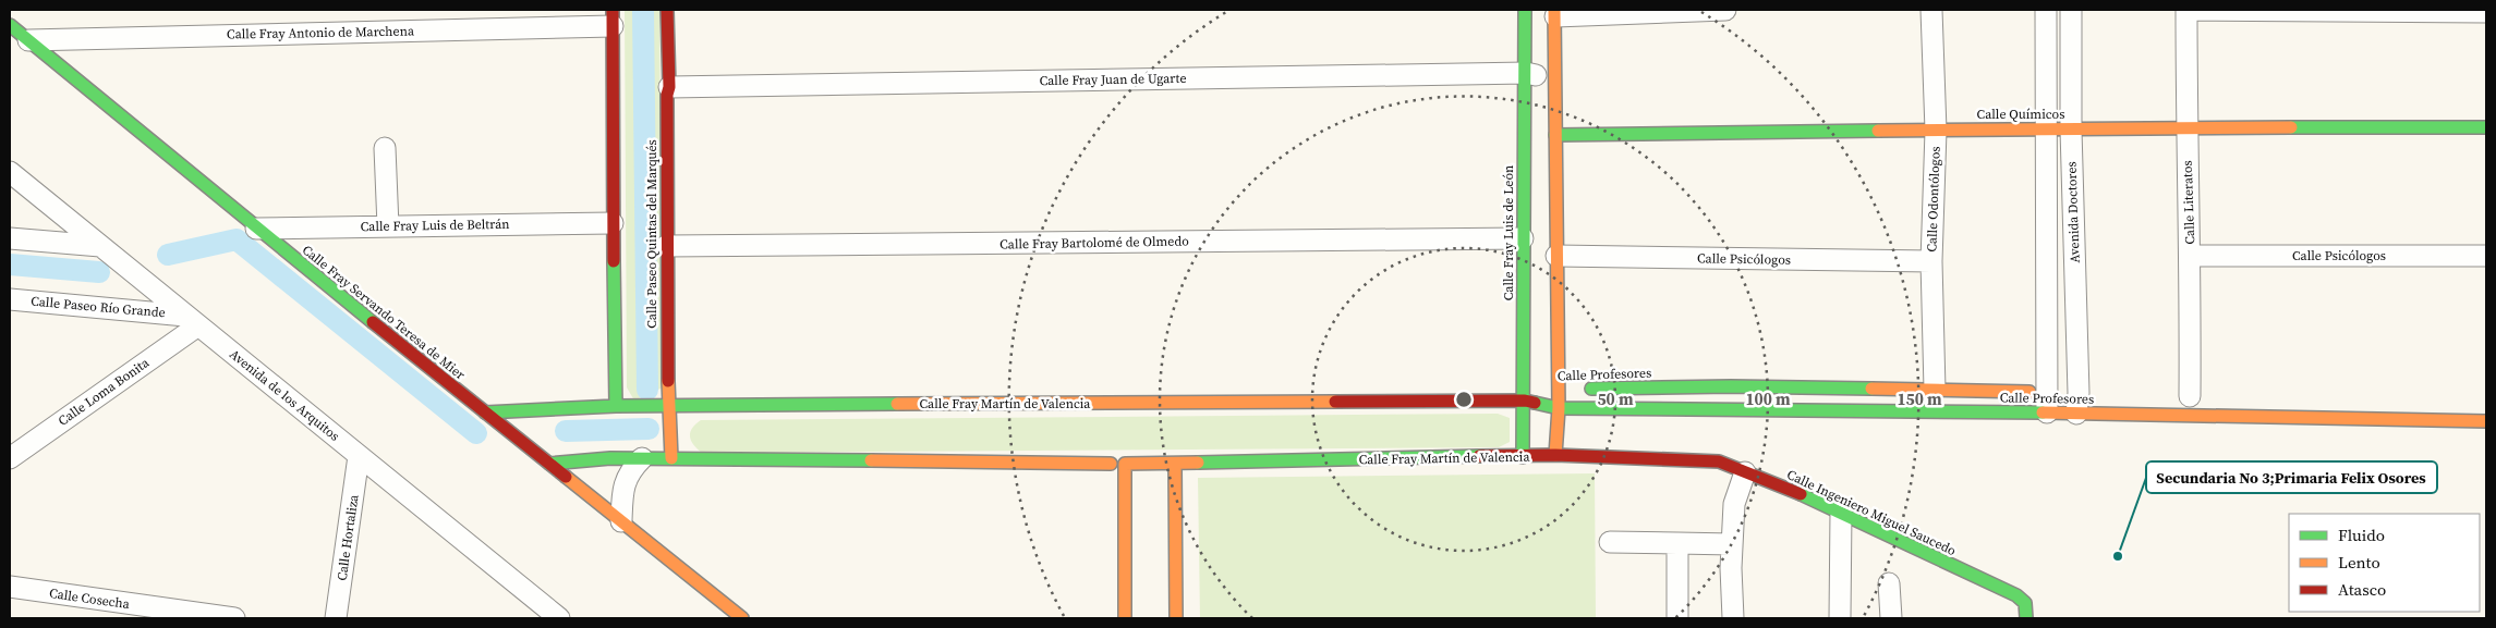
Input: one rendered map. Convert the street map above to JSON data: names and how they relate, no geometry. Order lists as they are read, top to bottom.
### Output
{
  "streets": {
    "street": [
      "Calle Fray Antonio de Marchena",
      "Calle Fray Juan de Ugarte",
      "Calle Químicos",
      "Calle Odontólogos",
      "Calle Literatos",
      "Avenida Doctores",
      "Calle Fray Luis de Beltrán",
      "Calle Fray Luis de León",
      "Calle Paseo Quintas del Marqués",
      "Calle Fray Bartolomé de Olmedo",
      "Calle Psicólogos",
      "Calle Paseo Río Grande",
      "Calle Fray Servando Teresa de Mier",
      "Calle Profesores",
      "Calle Loma Bonita",
      "Avenida de los Arquitos",
      "Calle Fray Martín de Valencia",
      "Calle Ingeniero Miguel Saucedo",
      "Calle Hortaliza",
      "Calle Cosecha"
    ]
  },
  "crossings": [
    ["Calle Fray Antonio de Marchena", "Calle Fray Servando Teresa de Mier"],
    ["Calle Fray Juan de Ugarte", "Calle Fray Luis de León"],
    ["Calle Fray Juan de Ugarte", "Calle Paseo Quintas del Marqués"],
    ["Calle Químicos", "Calle Odontólogos"],
    ["Calle Químicos", "Calle Literatos"],
    ["Calle Químicos", "Avenida Doctores"],
    ["Calle Odontólogos", "Calle Psicólogos"],
    ["Calle Odontólogos", "Calle Profesores"],
    ["Calle Literatos", "Calle Psicólogos"],
    ["Avenida Doctores", "Calle Profesores"],
    ["Calle Fray Luis de Beltrán", "Calle Fray Servando Teresa de Mier"],
    ["Calle Fray Luis de León", "Calle Fray Bartolomé de Olmedo"],
    ["Calle Fray Luis de León", "Calle Profesores"],
    ["Calle Fray Luis de León", "Calle Fray Martín de Valencia"],
    ["Calle Paseo Quintas del Marqués", "Calle Fray Bartolomé de Olmedo"],
    ["Calle Paseo Quintas del Marqués", "Calle Fray Martín de Valencia"],
    ["Calle Paseo Río Grande", "Calle Loma Bonita"],
    ["Calle Paseo Río Grande", "Avenida de los Arquitos"],
    ["Calle Fray Servando Teresa de Mier", "Calle Fray Martín de Valencia"],
    ["Calle Profesores", "Calle Fray Martín de Valencia"],
    ["Calle Loma Bonita", "Avenida de los Arquitos"],
    ["Avenida de los Arquitos", "Calle Hortaliza"],
    ["Calle Fray Martín de Valencia", "Calle Ingeniero Miguel Saucedo"]
  ],
  "places": ["Secundaria No 3;Primaria Felix Osores"],
  "legend": ["Fluido", "Lento", "Atasco"],
  "rings": ["50 m", "100 m", "150 m"]
}
